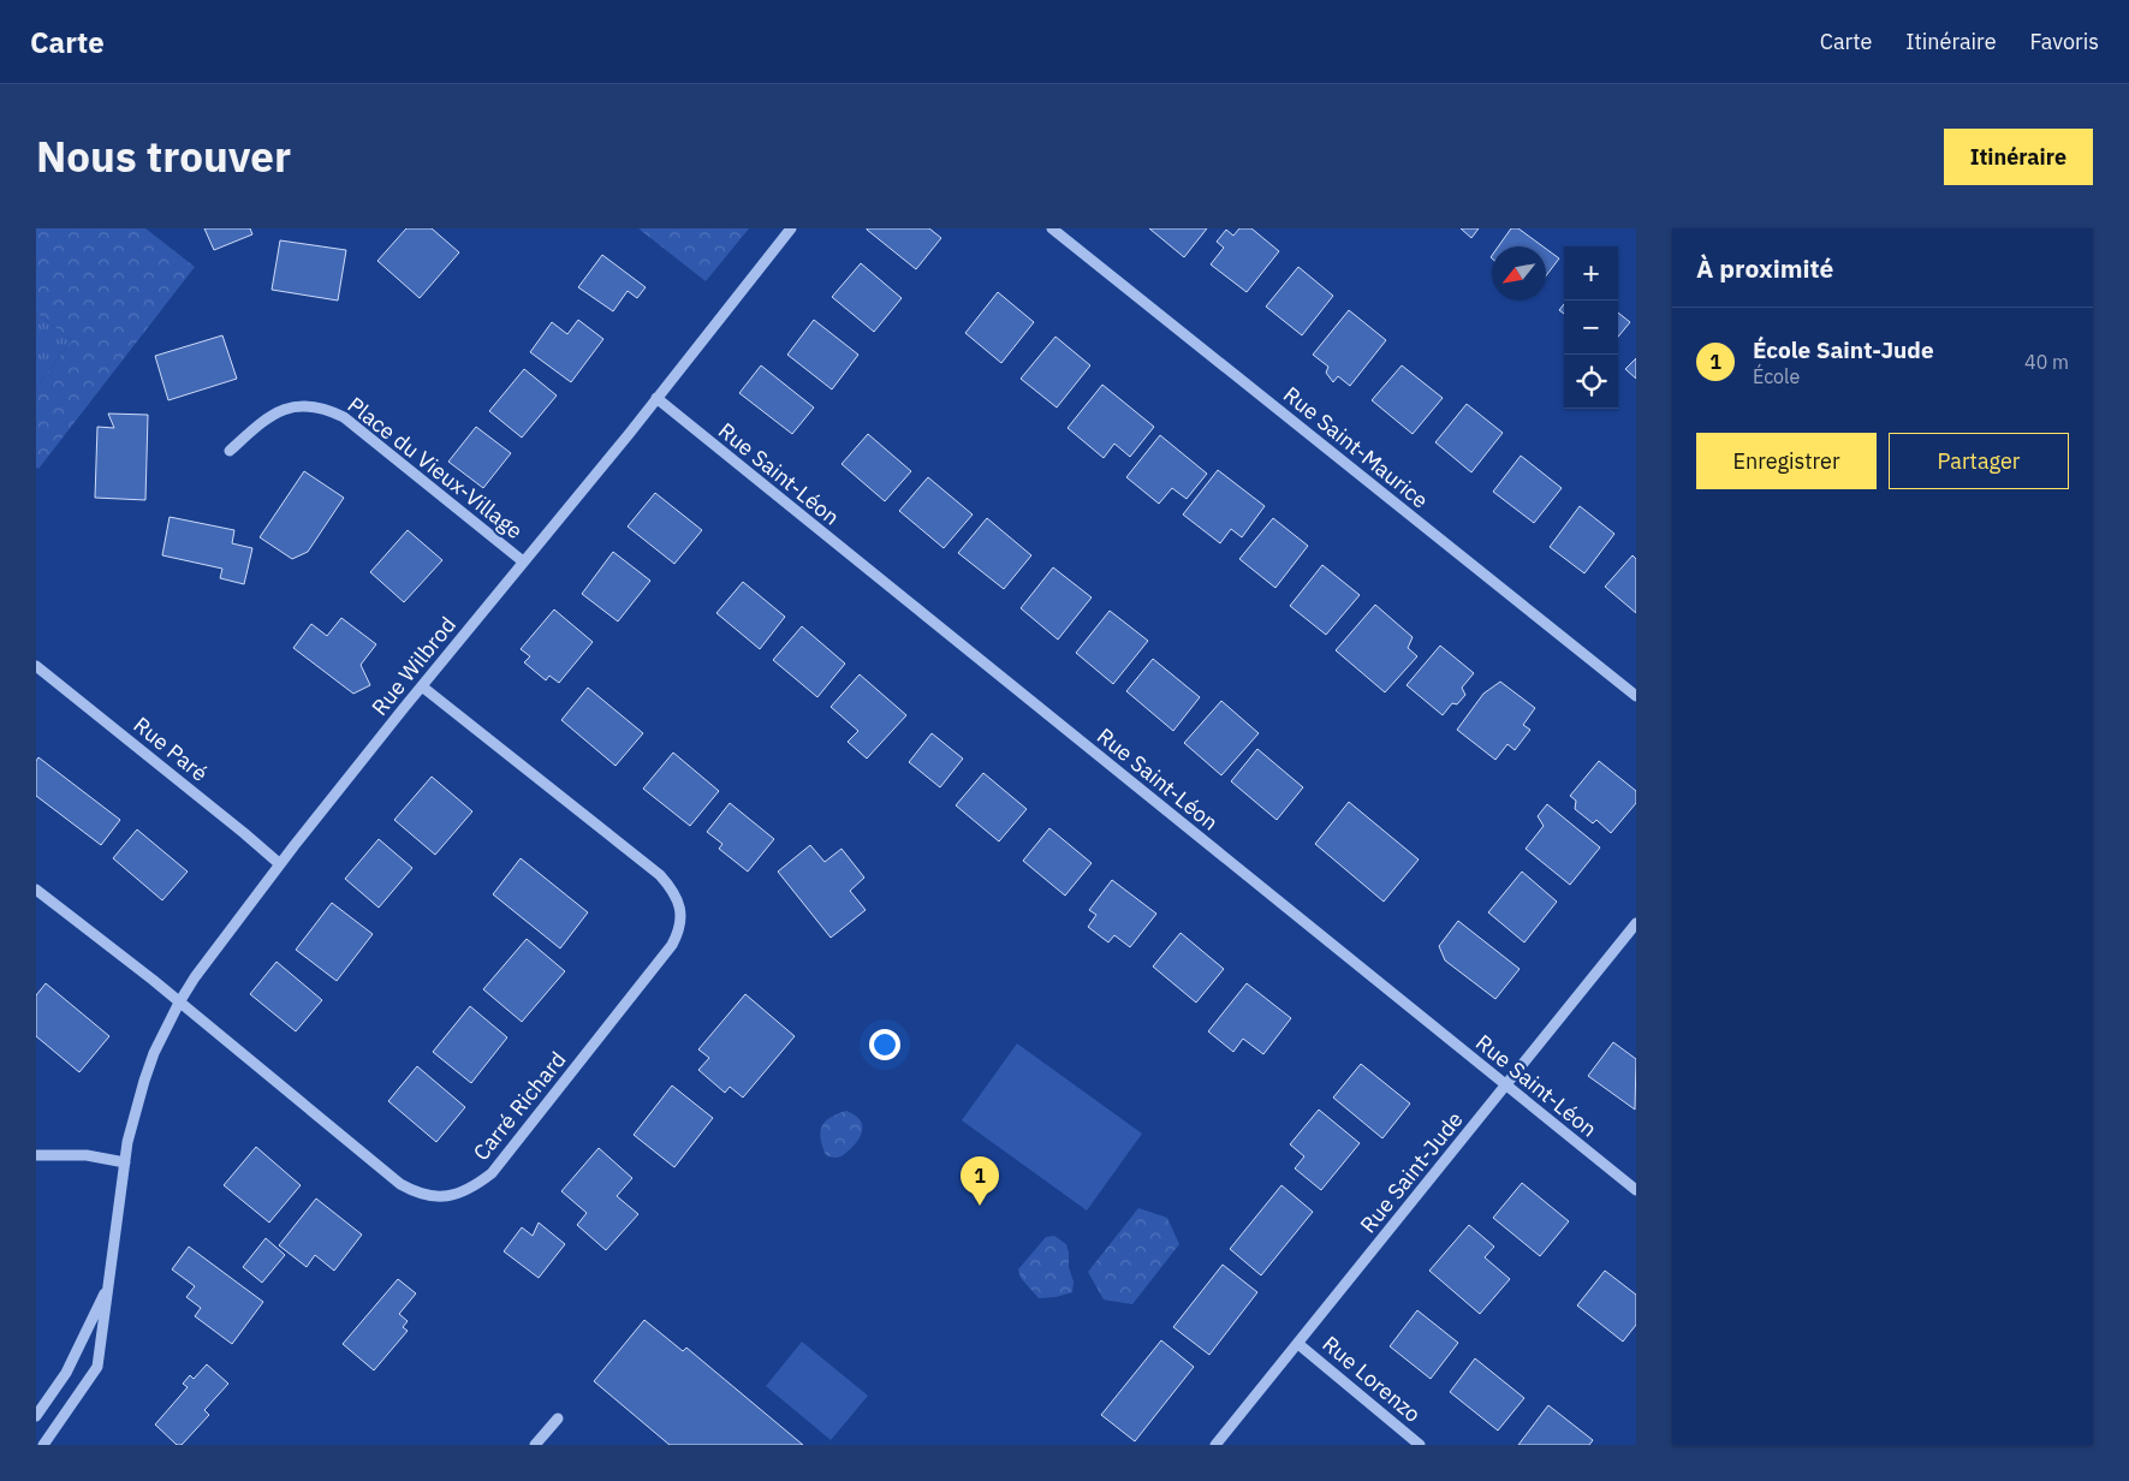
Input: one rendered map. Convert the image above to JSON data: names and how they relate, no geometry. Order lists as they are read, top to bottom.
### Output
{
  "streets": {
    "street": [
      "Rue Saint-Maurice",
      "Place du Vieux-Village",
      "Rue Saint-Léon",
      "Rue Wilbrod",
      "Rue Paré",
      "Carré Richard",
      "Rue Saint-Jude",
      "Rue Lorenzo"
    ]
  },
  "crossings": [
    ["Place du Vieux-Village", "Rue Wilbrod"],
    ["Rue Saint-Léon", "Rue Wilbrod"],
    ["Rue Saint-Léon", "Rue Saint-Jude"],
    ["Rue Wilbrod", "Rue Paré"],
    ["Rue Wilbrod", "Carré Richard"],
    ["Rue Saint-Jude", "Rue Lorenzo"]
  ],
  "north": "bottom left",
  "page": {
    "header": "Carte",
    "nav": ["Carte", "Itinéraire", "Favoris"],
    "title": "Nous trouver",
    "buttons": [
      "Itinéraire",
      ["Enregistrer", "Partager"]
    ],
    "heading": "À proximité",
    "map_buttons": ["+", "−"],
    "list": [
      {
        "mark": "1",
        "name": "École Saint-Jude",
        "note": "École",
        "value": "40 m"
      }
    ],
    "pins": "1"
  }
}
